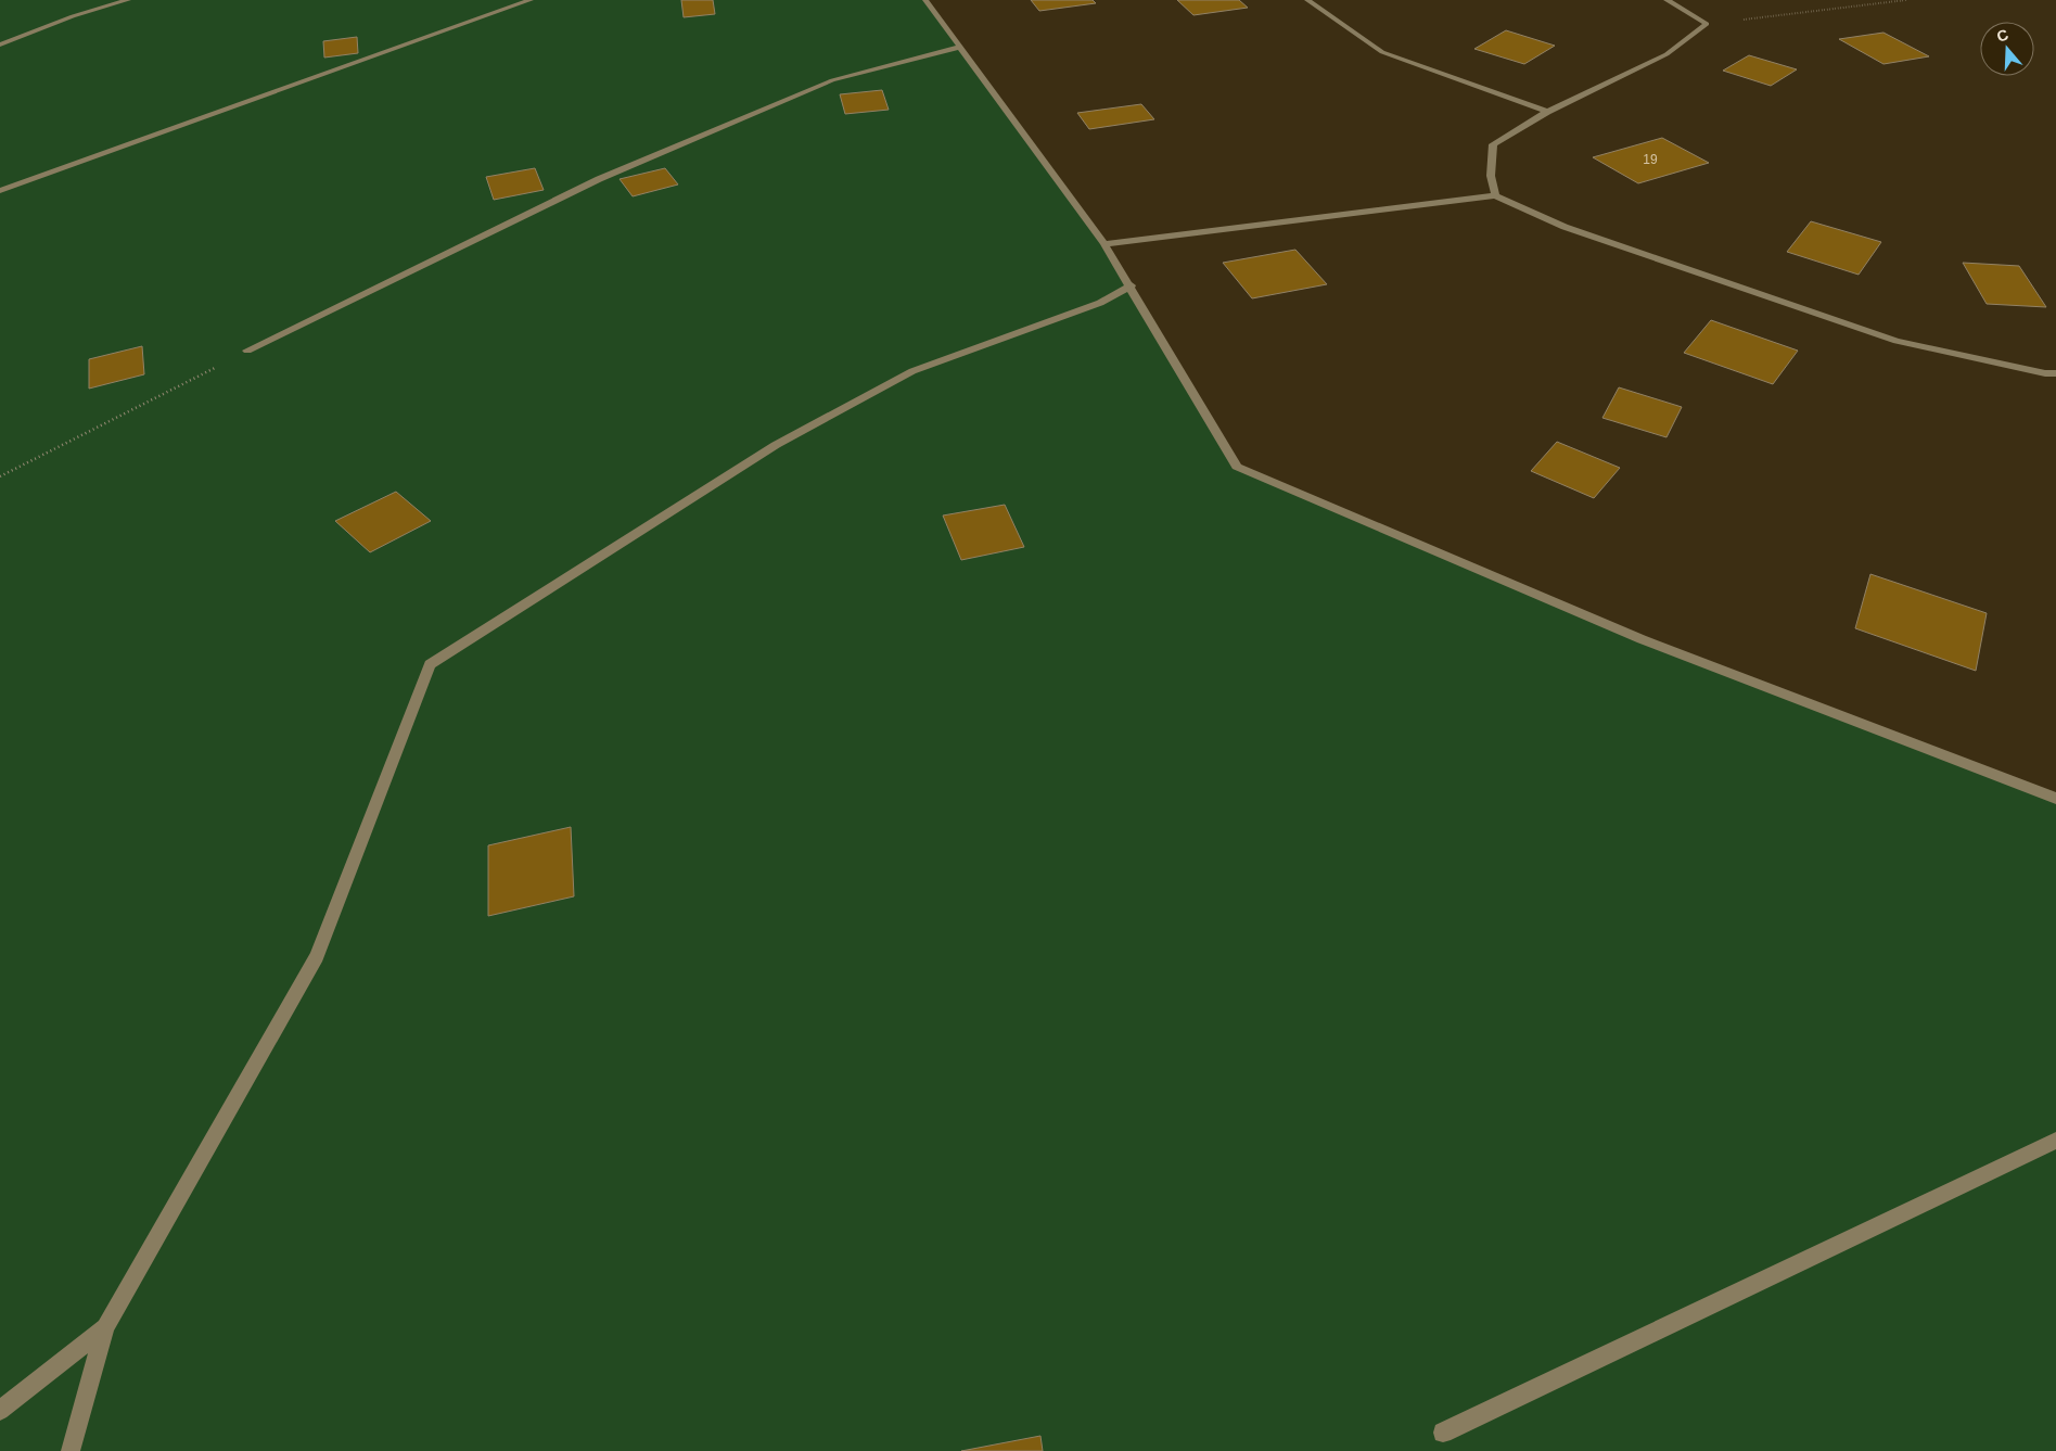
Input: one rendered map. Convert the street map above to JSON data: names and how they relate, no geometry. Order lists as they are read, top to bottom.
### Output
{
  "house_numbers": ["19"],
  "north": "top"
}
